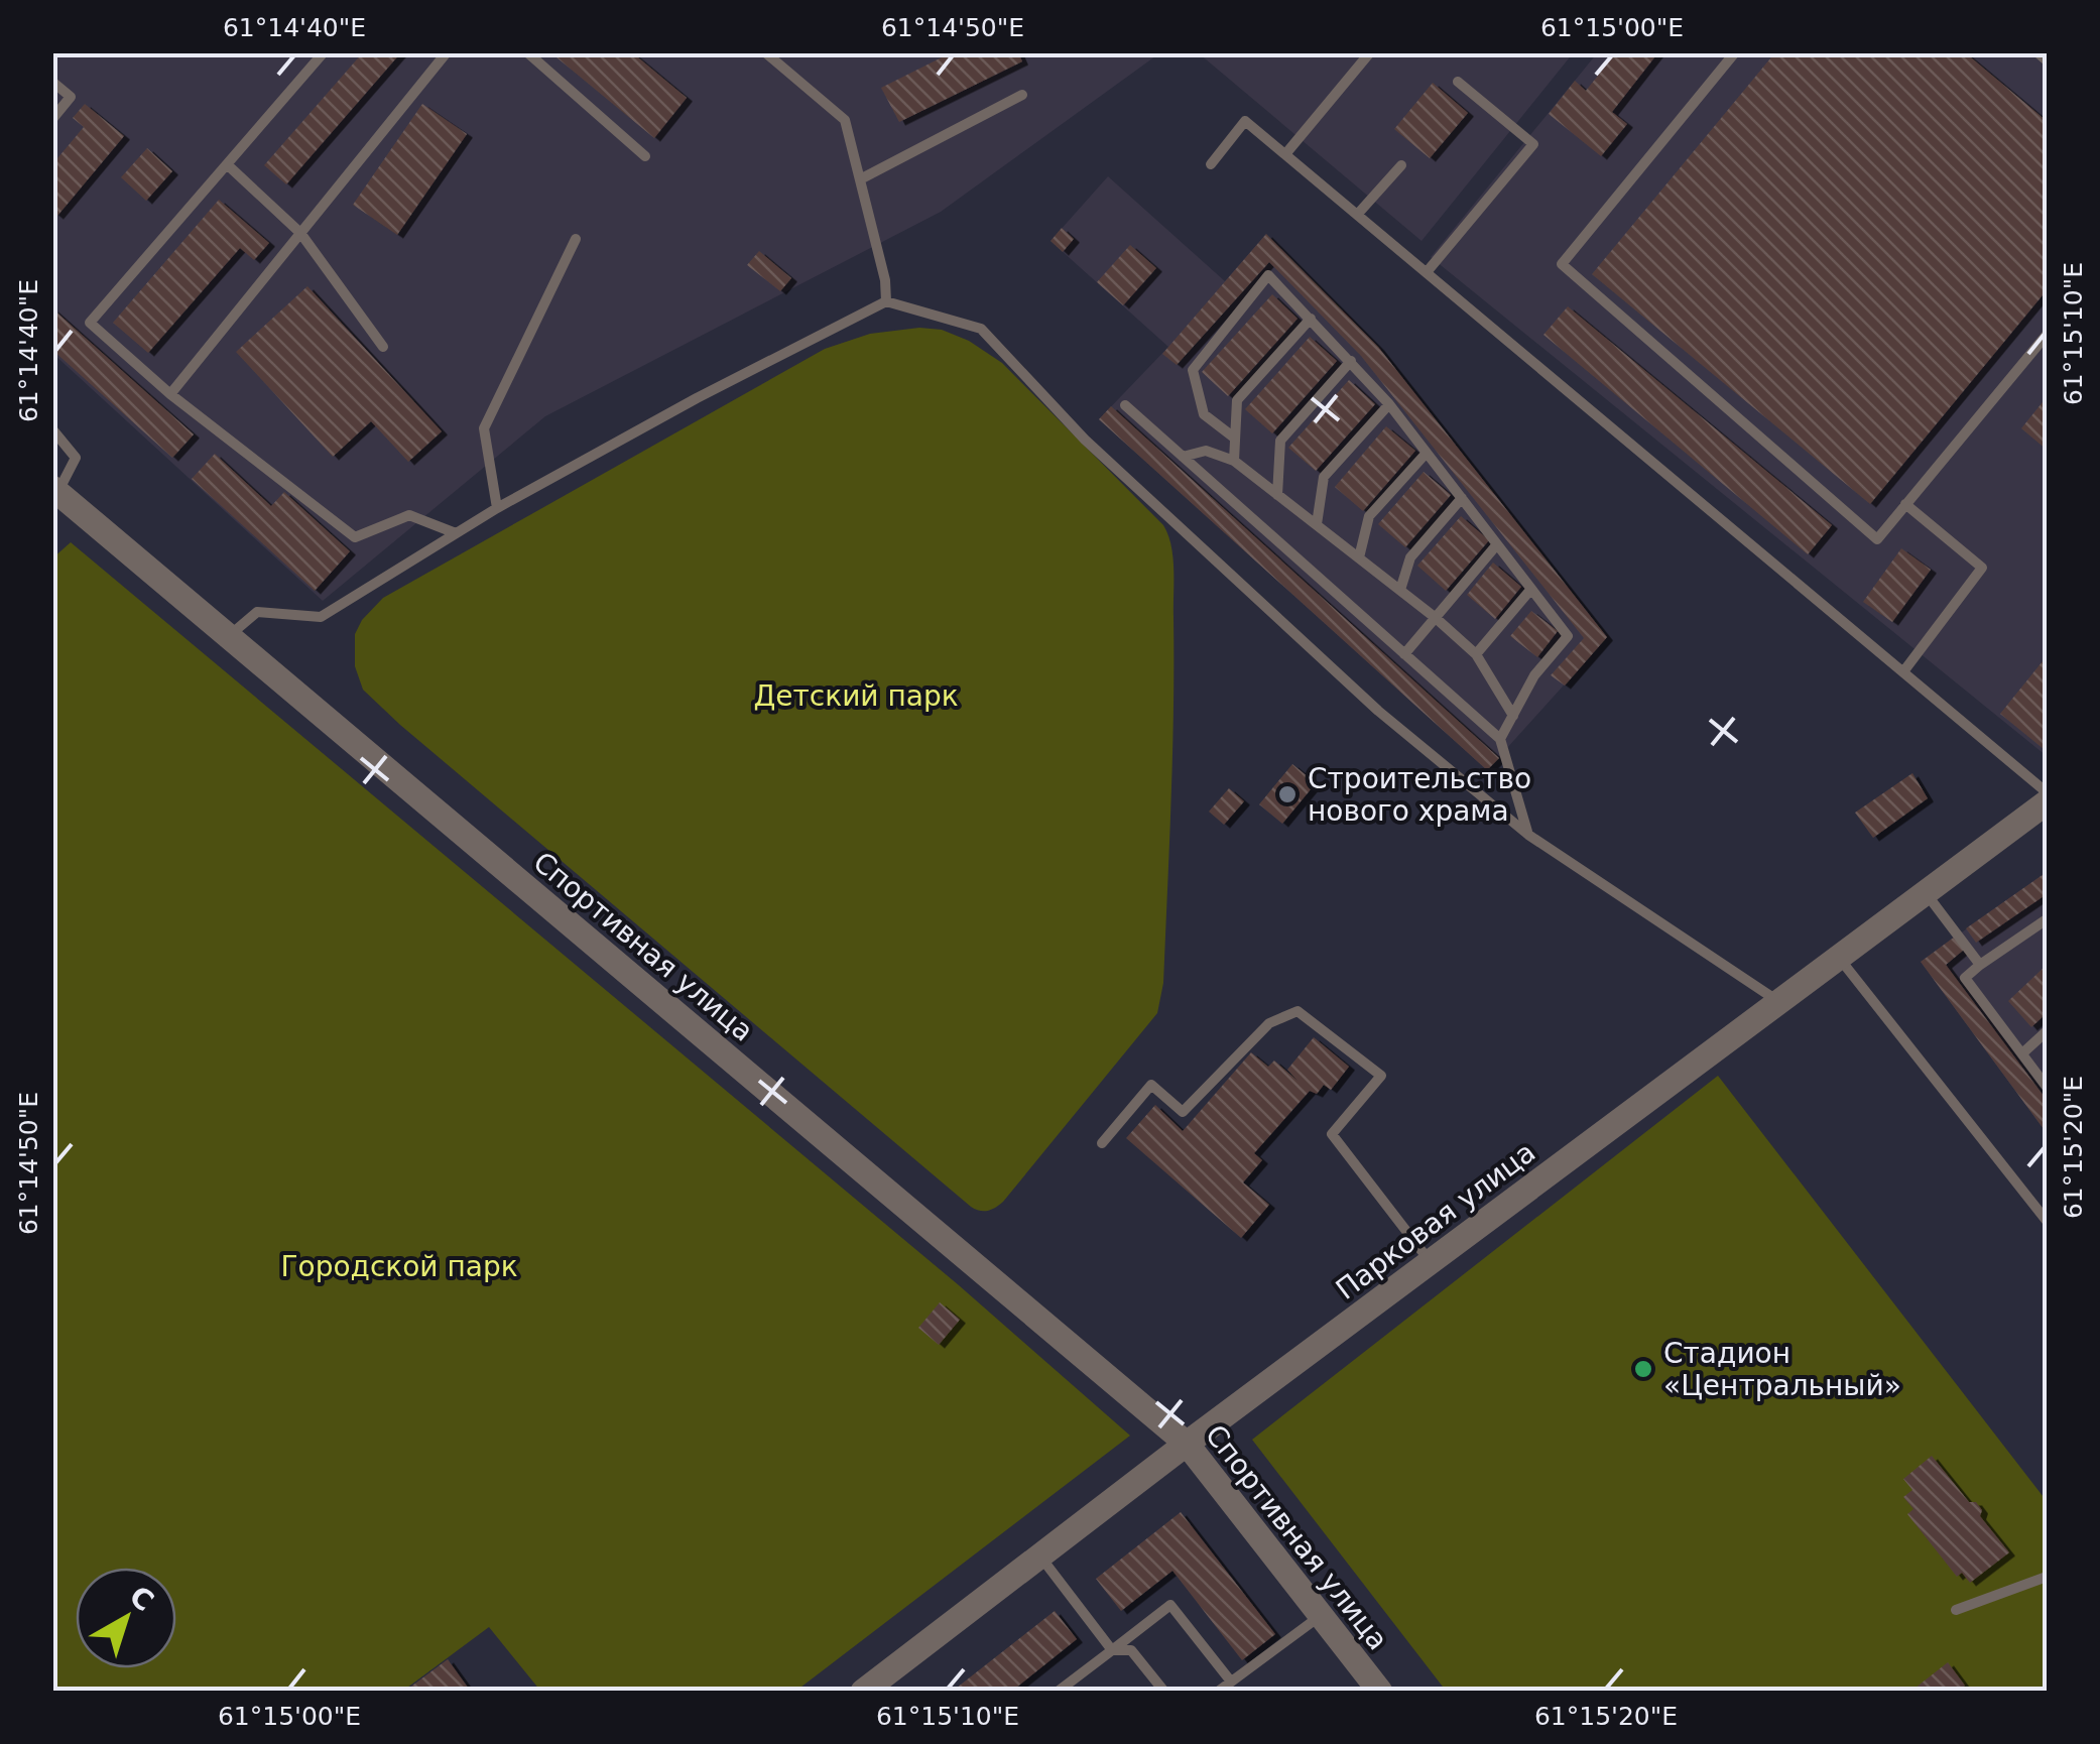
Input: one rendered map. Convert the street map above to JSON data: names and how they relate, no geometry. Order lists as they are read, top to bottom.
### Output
{
  "streets": {
    "street": ["Спортивная улица", "Парковая улица"]
  },
  "crossings": [
    ["Спортивная улица", "Парковая улица"]
  ],
  "parks": ["Детский парк", "Городской парк"],
  "places": ["Строительство нового храма", "Стадион «Центральный»"],
  "north": "top right",
  "coordinates": [
    "61°14'40\"E",
    "61°14'50\"E",
    "61°15'00\"E",
    "61°15'10\"E",
    "61°15'20\"E"
  ]
}
